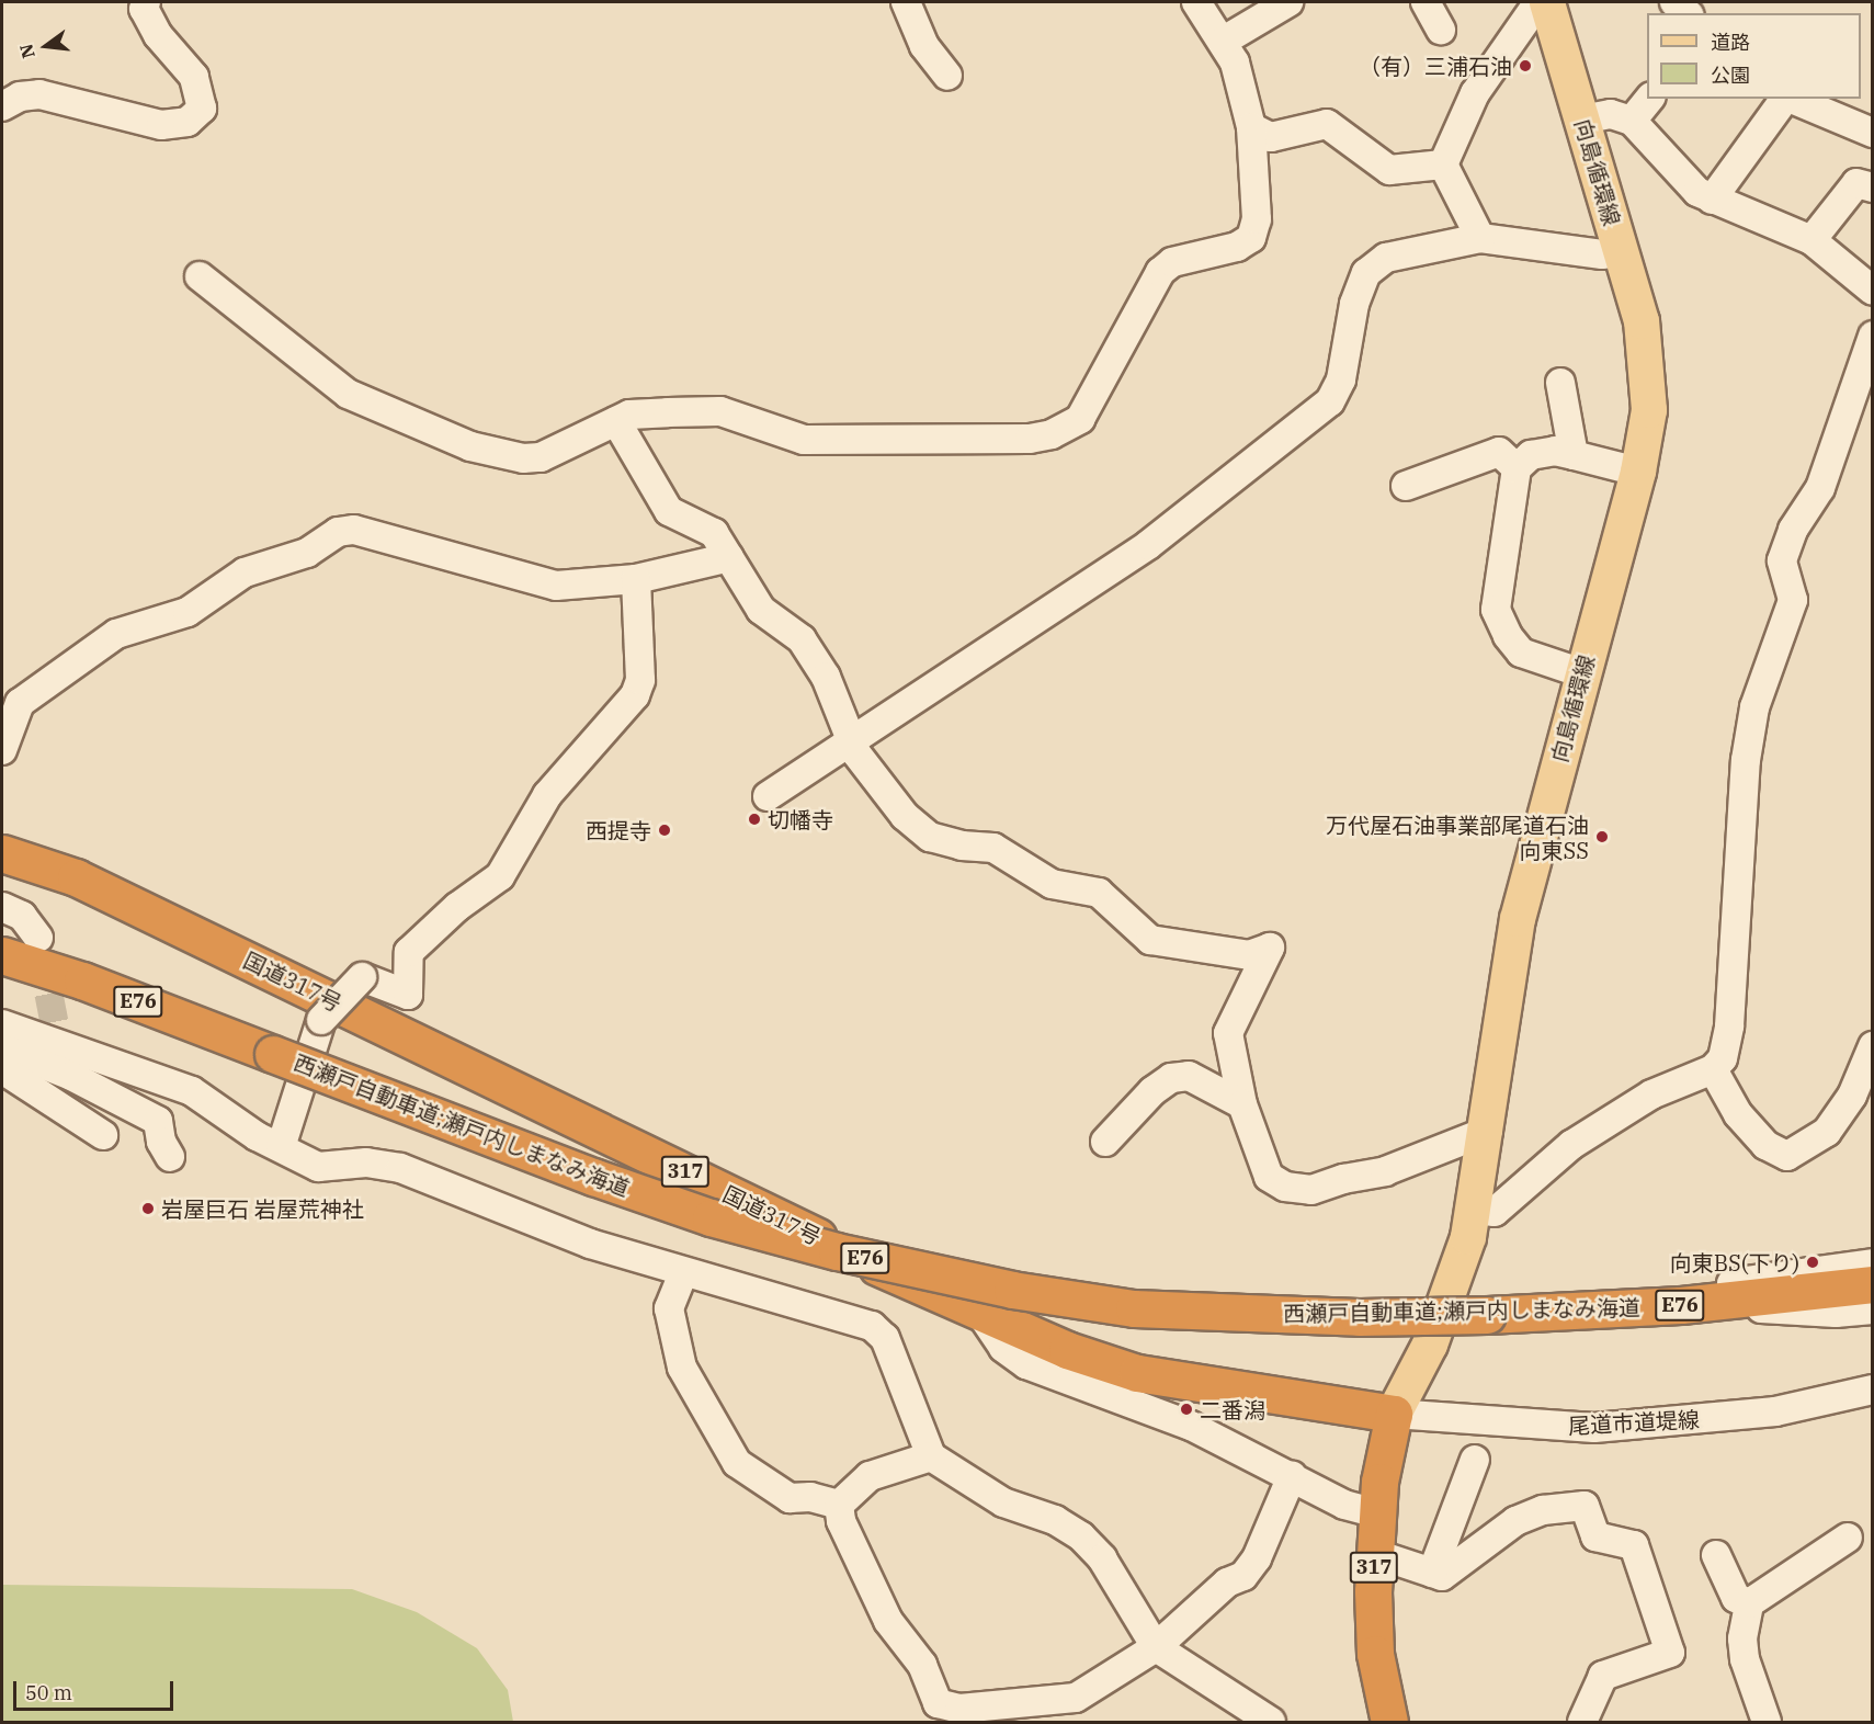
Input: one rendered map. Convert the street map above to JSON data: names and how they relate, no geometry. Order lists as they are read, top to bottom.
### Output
{
  "streets": {
    "highway": [
      "国道317号",
      "E76",
      "西瀬戸自動車道;瀬戸内しまなみ海道",
      "317"
    ],
    "main road": ["向島循環線"],
    "street": ["尾道市道堤線"]
  },
  "crossings": [
    ["向島循環線", "国道317号"],
    ["向島循環線", "317"],
    ["向島循環線", "尾道市道堤線"],
    ["国道317号", "317"],
    ["国道317号", "尾道市道堤線"],
    ["317", "尾道市道堤線"]
  ],
  "places": [
    "（有）三浦石油",
    "切幡寺",
    "西提寺",
    "万代屋石油事業部尾道石油 向東SS",
    "岩屋巨石 岩屋荒神社",
    "向東BS(下り)",
    "二番潟"
  ],
  "legend": ["道路", "公園"],
  "scale_bar": "50 m",
  "north": "left"
}
